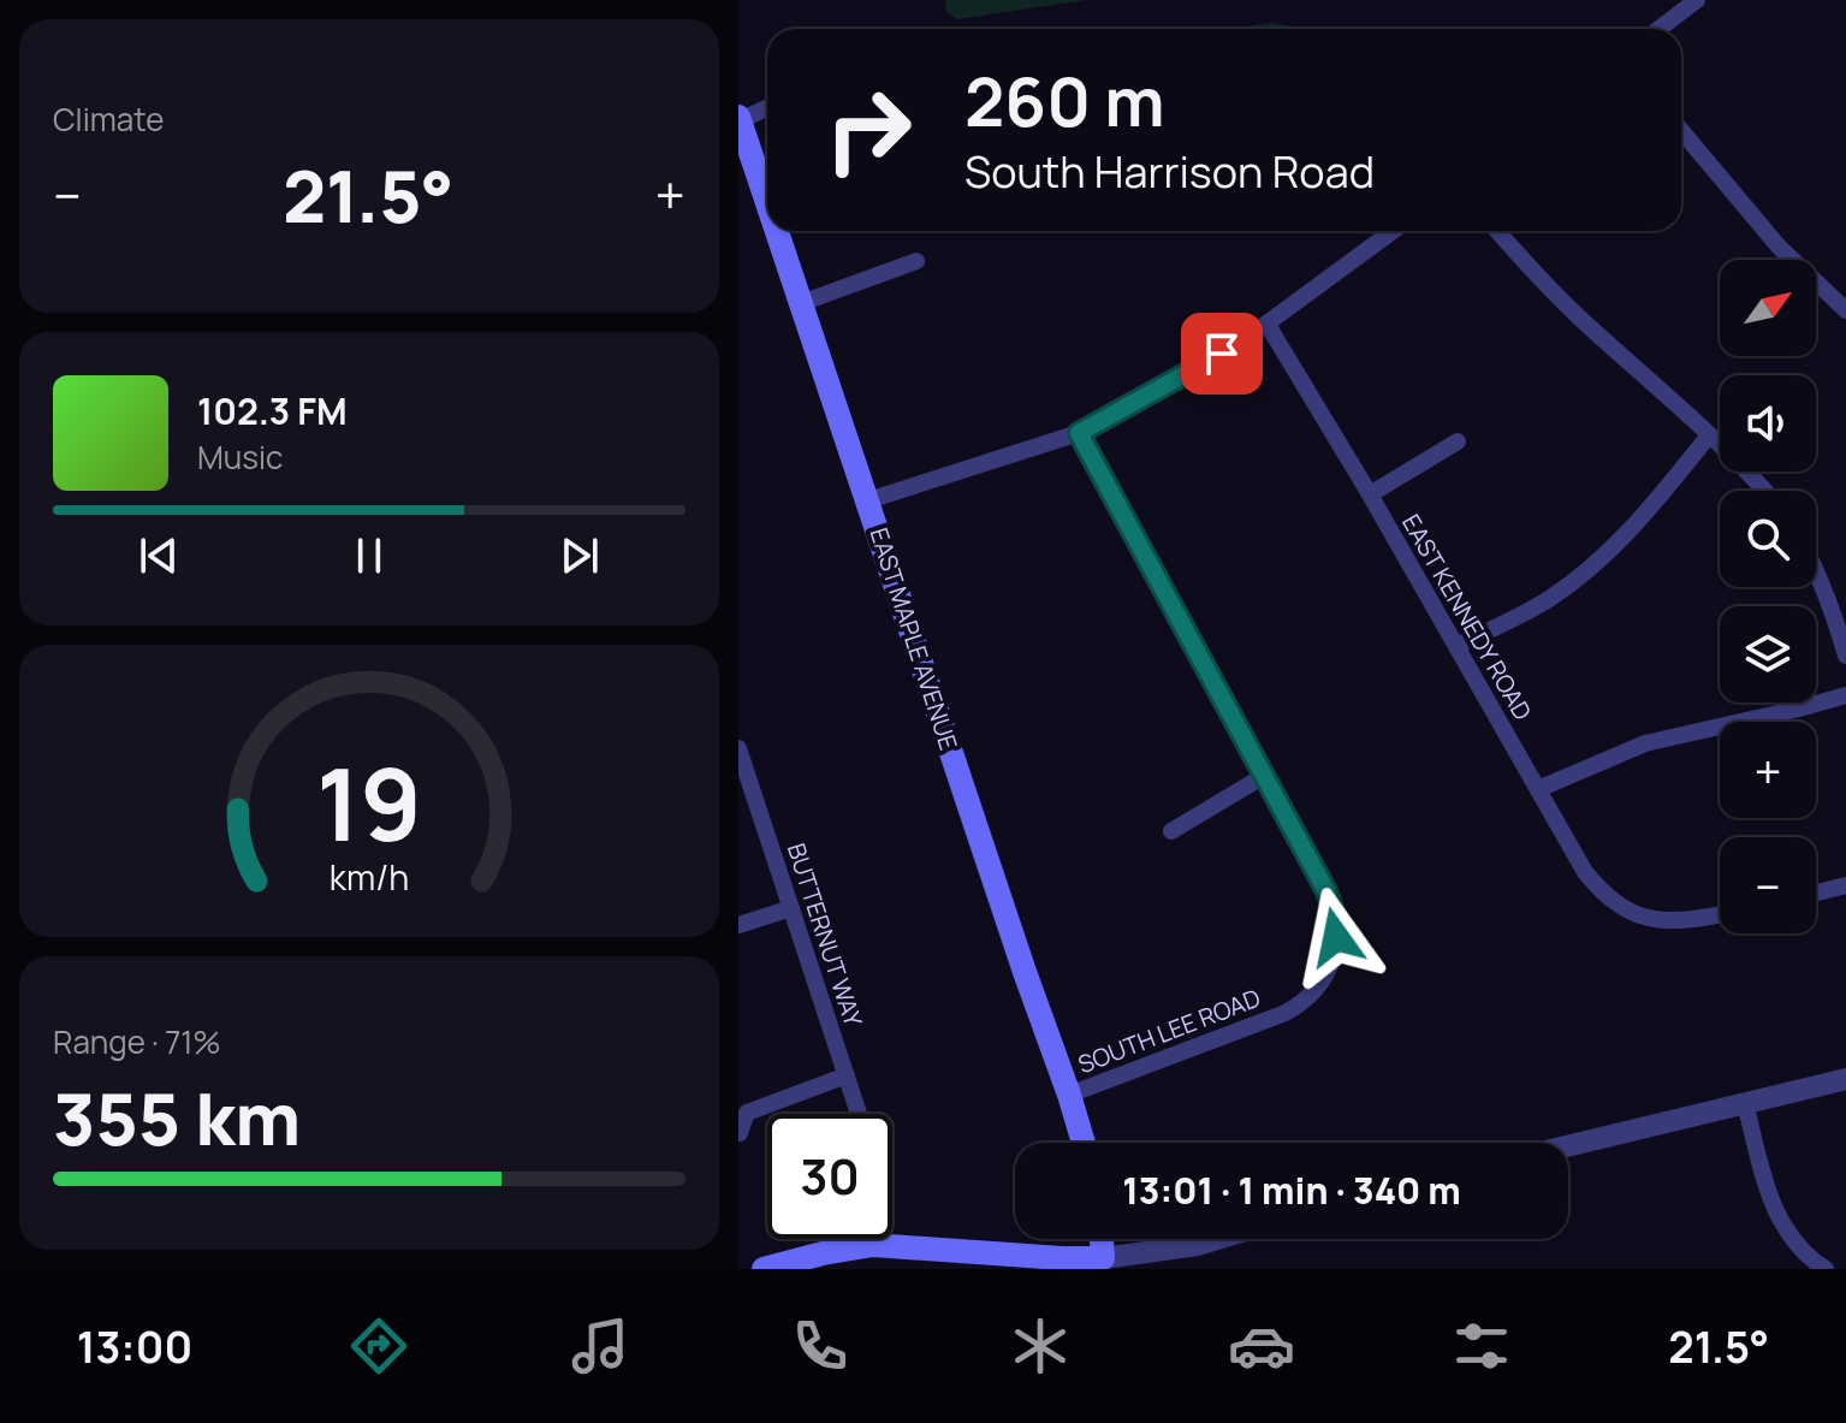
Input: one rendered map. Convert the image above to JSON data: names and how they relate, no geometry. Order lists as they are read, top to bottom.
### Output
{
  "streets": {
    "main road": ["EAST MAPLE AVENUE"],
    "street": ["EAST KENNEDY ROAD", "BUTTERNUT WAY", "SOUTH LEE ROAD"]
  },
  "crossings": [
    ["EAST MAPLE AVENUE", "SOUTH LEE ROAD"]
  ],
  "north": "top right",
  "page": {
    "tile": [
      "Climate",
      ["Range · 71%", "355 km"]
    ],
    "turn": ["260 m", "South Harrison Road"],
    "heat": ["−", "21.5°", "+"],
    "map_buttons": ["+", "−"],
    "song": ["102.3 FM", "Music"],
    "limit": "30",
    "trip": "13:01 · 1 min · 340 m",
    "tabs": ["13:00", "21.5°"],
    "gauge": ["19", "km/h"]
  }
}
